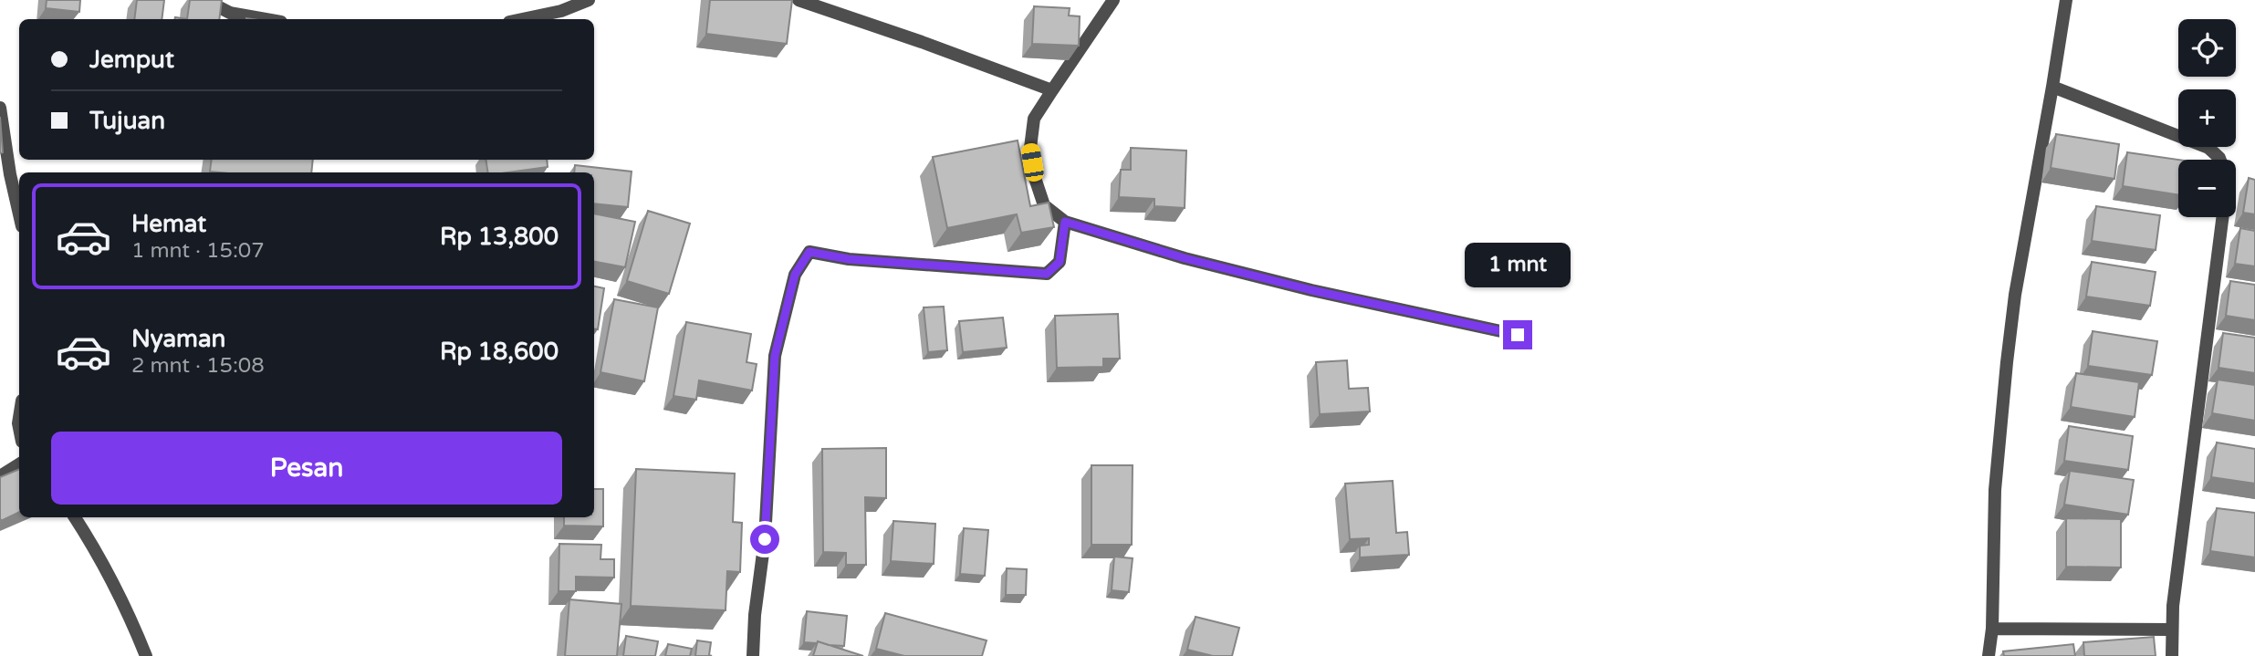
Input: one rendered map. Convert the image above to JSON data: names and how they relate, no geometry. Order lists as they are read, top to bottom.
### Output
{
  "page": {
    "map_buttons": ["+", "−"],
    "banner": ["Jemput", "Tujuan"],
    "list": [
      {
        "name": "Hemat",
        "note": "1 mnt · 15:07",
        "value": "Rp 13,800"
      },
      {
        "name": "Nyaman",
        "note": "2 mnt · 15:08",
        "value": "Rp 18,600"
      }
    ],
    "bubble": "1 mnt",
    "buttons": "Pesan"
  }
}
